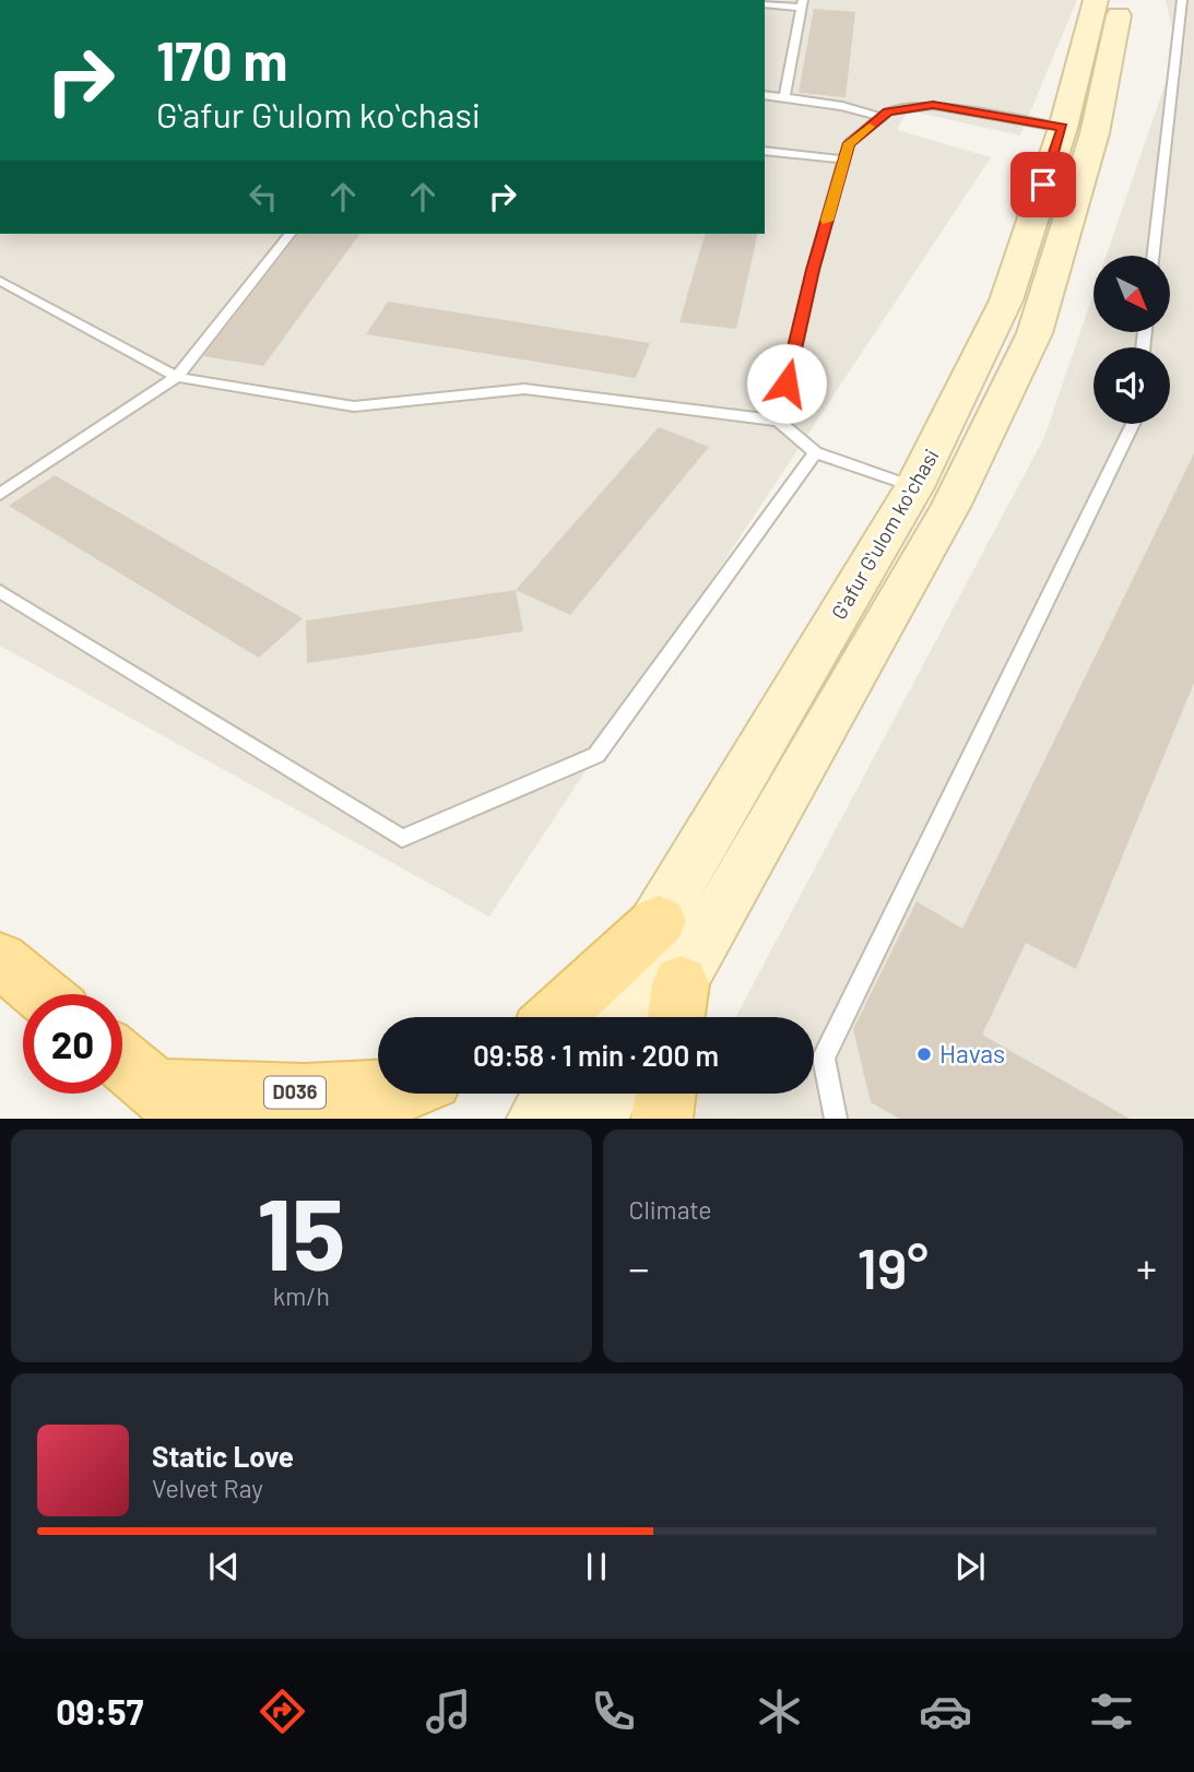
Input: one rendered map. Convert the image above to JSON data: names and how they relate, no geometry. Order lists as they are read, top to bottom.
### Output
{
  "streets": {
    "main road": ["Gʻafur Gʻulom koʻchasi", "D036"]
  },
  "places": ["Havas"],
  "north": "bottom right",
  "page": {
    "turn": ["170 m", "Gʻafur Gʻulom koʻchasi"],
    "limit": "20",
    "trip": "09:58 · 1 min · 200 m",
    "tile": [
      ["15", "km/h"],
      "Climate"
    ],
    "heat": ["−", "19°", "+"],
    "song": ["Static Love", "Velvet Ray"],
    "tabs": "09:57"
  }
}
